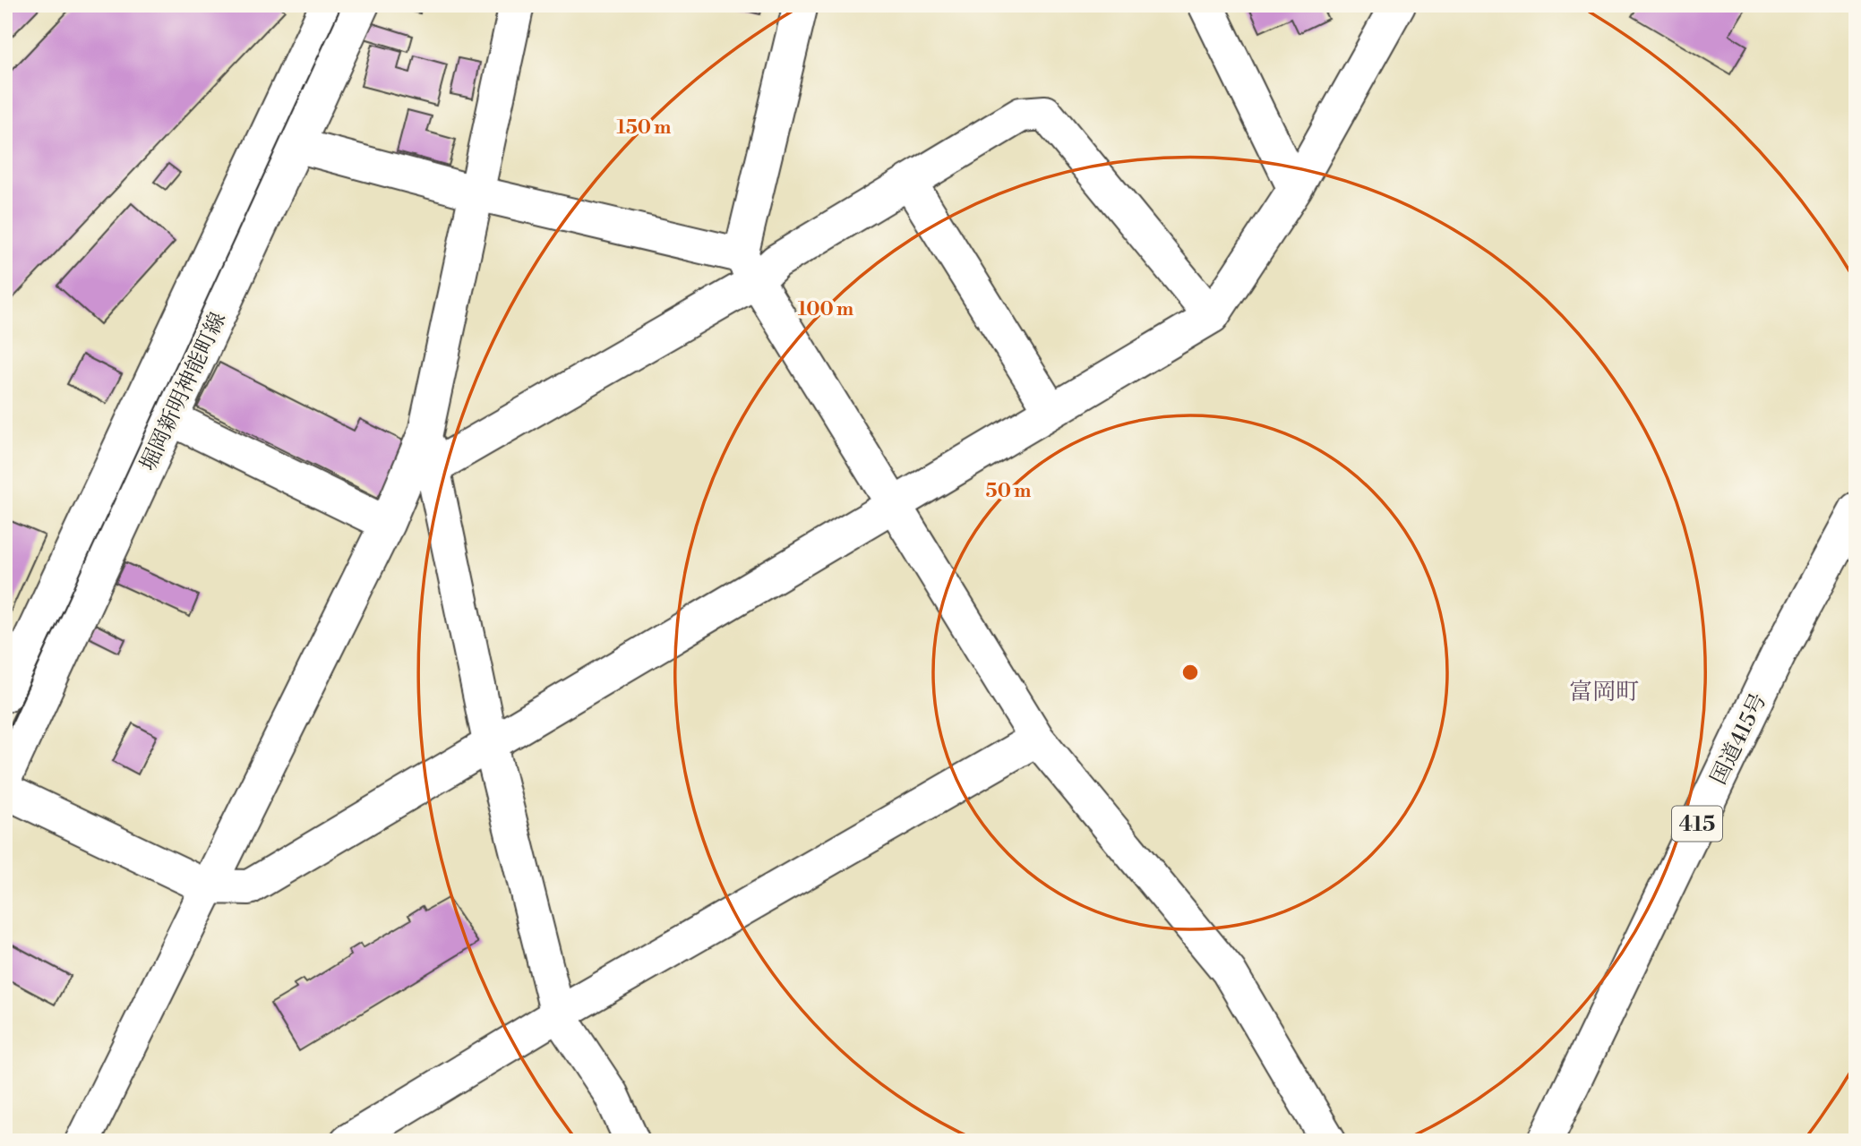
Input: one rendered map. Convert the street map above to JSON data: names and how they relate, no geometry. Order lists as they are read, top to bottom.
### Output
{
  "streets": {
    "main road": ["堀岡新明神能町線", "国道415号", "415"]
  },
  "districts": ["富岡町"],
  "rings": ["150 m", "100 m", "50 m"]
}
